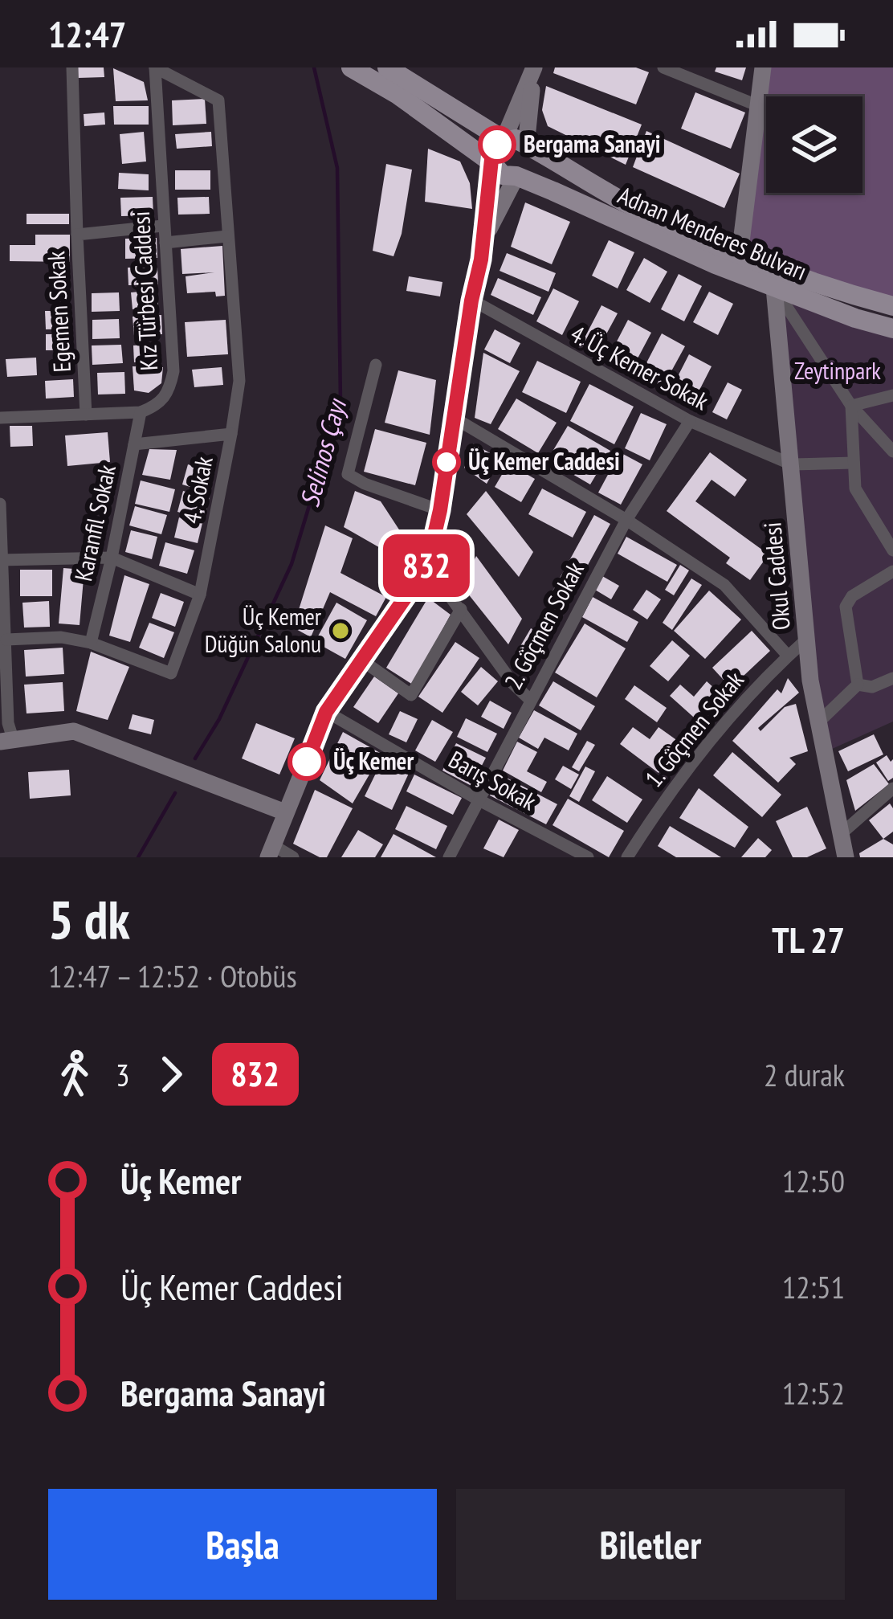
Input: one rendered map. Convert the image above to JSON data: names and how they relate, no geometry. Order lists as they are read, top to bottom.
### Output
{
  "streets": {
    "main road": ["Adnan Menderes Bulvarı", "Okul Caddesi"],
    "street": [
      "Kız Türbesi Caddesi",
      "Egemen Sokak",
      "4. Üç Kemer Sokak",
      "4. Sokak",
      "Karanfil Sokak",
      "2. Göçmen Sokak",
      "1. Göçmen Sokak",
      "Barış Sokak"
    ]
  },
  "crossings": [
    ["Adnan Menderes Bulvarı", "Okul Caddesi"],
    ["Kız Türbesi Caddesi", "Egemen Sokak"],
    ["Kız Türbesi Caddesi", "Karanfil Sokak"],
    ["4. Üç Kemer Sokak", "Okul Caddesi"],
    ["4. Üç Kemer Sokak", "2. Göçmen Sokak"],
    ["4. Sokak", "Karanfil Sokak"],
    ["Okul Caddesi", "1. Göçmen Sokak"],
    ["2. Göçmen Sokak", "Barış Sokak"]
  ],
  "water": ["Selinos Çayı"],
  "parks": ["Zeytinpark"],
  "places": [
    "Bergama Sanayi",
    "Üç Kemer Caddesi",
    "Üç Kemer Düğün Salonu",
    "Üç Kemer"
  ],
  "lines": ["bus line 832"],
  "page": {
    "status": "12:47",
    "on_map": "832",
    "heading": ["5 dk", "12:47 – 12:52 · Otobüs", "TL 27"],
    "legs": ["3", "832", "2 durak"],
    "list": [
      {
        "name": "Üç Kemer",
        "value": "12:50"
      },
      {
        "name": "Üç Kemer Caddesi",
        "value": "12:51"
      },
      {
        "name": "Bergama Sanayi",
        "value": "12:52"
      }
    ],
    "buttons": ["Başla", "Biletler"]
  }
}
